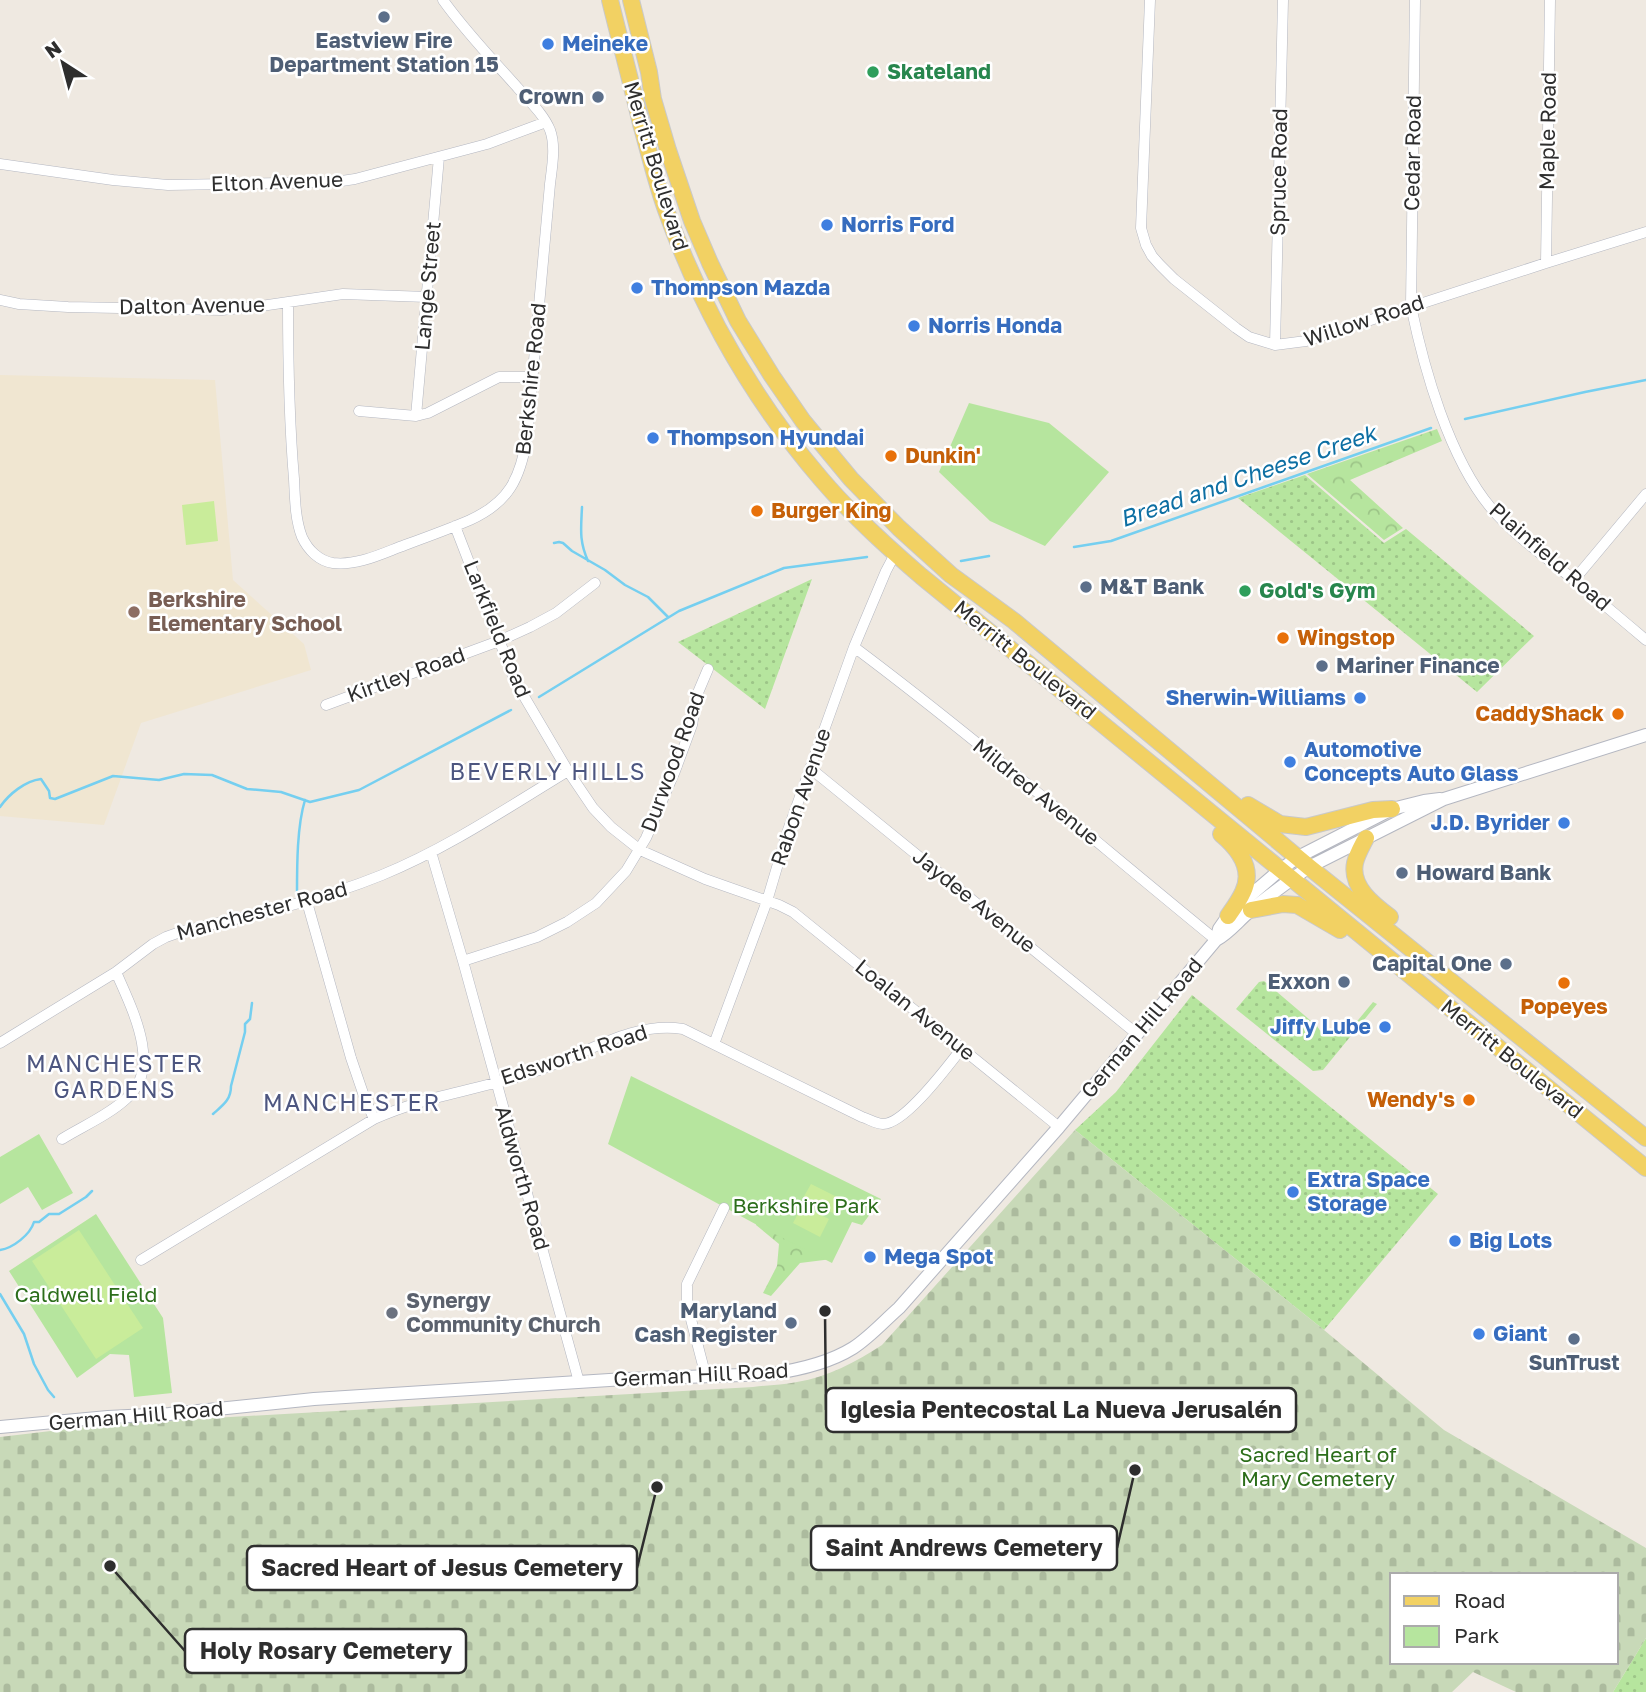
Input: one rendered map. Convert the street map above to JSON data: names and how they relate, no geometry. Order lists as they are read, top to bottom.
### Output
{
  "streets": {
    "main road": ["Merritt Boulevard"],
    "street": [
      "Maple Road",
      "Cedar Road",
      "Spruce Road",
      "Elton Avenue",
      "Lange Street",
      "Dalton Avenue",
      "Willow Road",
      "Berkshire Road",
      "Plainfield Road",
      "Larkfield Road",
      "Kirtley Road",
      "Durwood Road",
      "Mildred Avenue",
      "Rabon Avenue",
      "Jaydee Avenue",
      "Manchester Road",
      "Loalan Avenue",
      "German Hill Road",
      "Edsworth Road",
      "Aldworth Road"
    ]
  },
  "crossings": [
    ["Maple Road", "Willow Road"],
    ["Cedar Road", "Willow Road"],
    ["Cedar Road", "Plainfield Road"],
    ["Merritt Boulevard", "Rabon Avenue"],
    ["Merritt Boulevard", "German Hill Road"],
    ["Spruce Road", "Willow Road"],
    ["Elton Avenue", "Lange Street"],
    ["Elton Avenue", "Berkshire Road"],
    ["Lange Street", "Dalton Avenue"],
    ["Dalton Avenue", "Berkshire Road"],
    ["Willow Road", "Plainfield Road"],
    ["Berkshire Road", "Larkfield Road"],
    ["Larkfield Road", "Kirtley Road"],
    ["Larkfield Road", "Durwood Road"],
    ["Larkfield Road", "Rabon Avenue"],
    ["Larkfield Road", "Manchester Road"],
    ["Larkfield Road", "Loalan Avenue"],
    ["Durwood Road", "Aldworth Road"],
    ["Mildred Avenue", "Rabon Avenue"],
    ["Mildred Avenue", "German Hill Road"],
    ["Rabon Avenue", "Jaydee Avenue"],
    ["Rabon Avenue", "Loalan Avenue"],
    ["Rabon Avenue", "Edsworth Road"],
    ["Jaydee Avenue", "German Hill Road"],
    ["Manchester Road", "Aldworth Road"],
    ["Loalan Avenue", "German Hill Road"],
    ["Loalan Avenue", "Edsworth Road"],
    ["German Hill Road", "Aldworth Road"],
    ["Edsworth Road", "Aldworth Road"]
  ],
  "districts": ["BEVERLY HILLS", "MANCHESTER GARDENS", "MANCHESTER"],
  "water": ["Bread and Cheese Creek"],
  "parks": ["Berkshire Park", "Caldwell Field", "Sacred Heart of Mary Cemetery"],
  "places": [
    "Eastview Fire Department Station 15",
    "Meineke",
    "Skateland",
    "Crown",
    "Norris Ford",
    "Thompson Mazda",
    "Norris Honda",
    "Thompson Hyundai",
    "Dunkin'",
    "Burger King",
    "M&T Bank",
    "Gold's Gym",
    "Berkshire Elementary School",
    "Wingstop",
    "Mariner Finance",
    "Sherwin-Williams",
    "CaddyShack",
    "Automotive Concepts Auto Glass",
    "J.D. Byrider",
    "Howard Bank",
    "Capital One",
    "Exxon",
    "Popeyes",
    "Jiffy Lube",
    "Wendy's",
    "Extra Space Storage",
    "Big Lots",
    "Mega Spot",
    "Iglesia Pentecostal La Nueva Jerusalén",
    "Synergy Community Church",
    "Maryland Cash Register",
    "Giant",
    "SunTrust",
    "Saint Andrews Cemetery",
    "Sacred Heart of Jesus Cemetery",
    "Holy Rosary Cemetery"
  ],
  "legend": ["Road", "Park"],
  "north": "top left"
}
